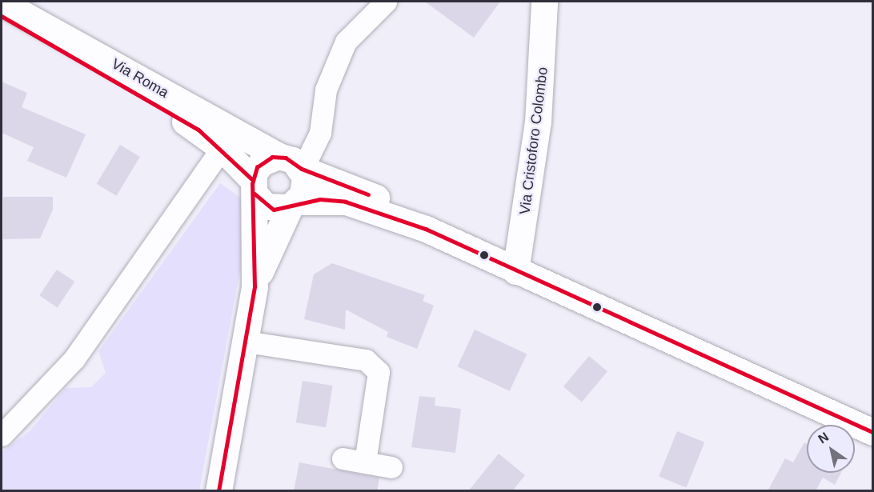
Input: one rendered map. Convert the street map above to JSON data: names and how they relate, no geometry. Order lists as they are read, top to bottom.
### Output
{
  "streets": {
    "street": ["Via Roma", "Via Cristoforo Colombo"]
  },
  "north": "top left"
}
